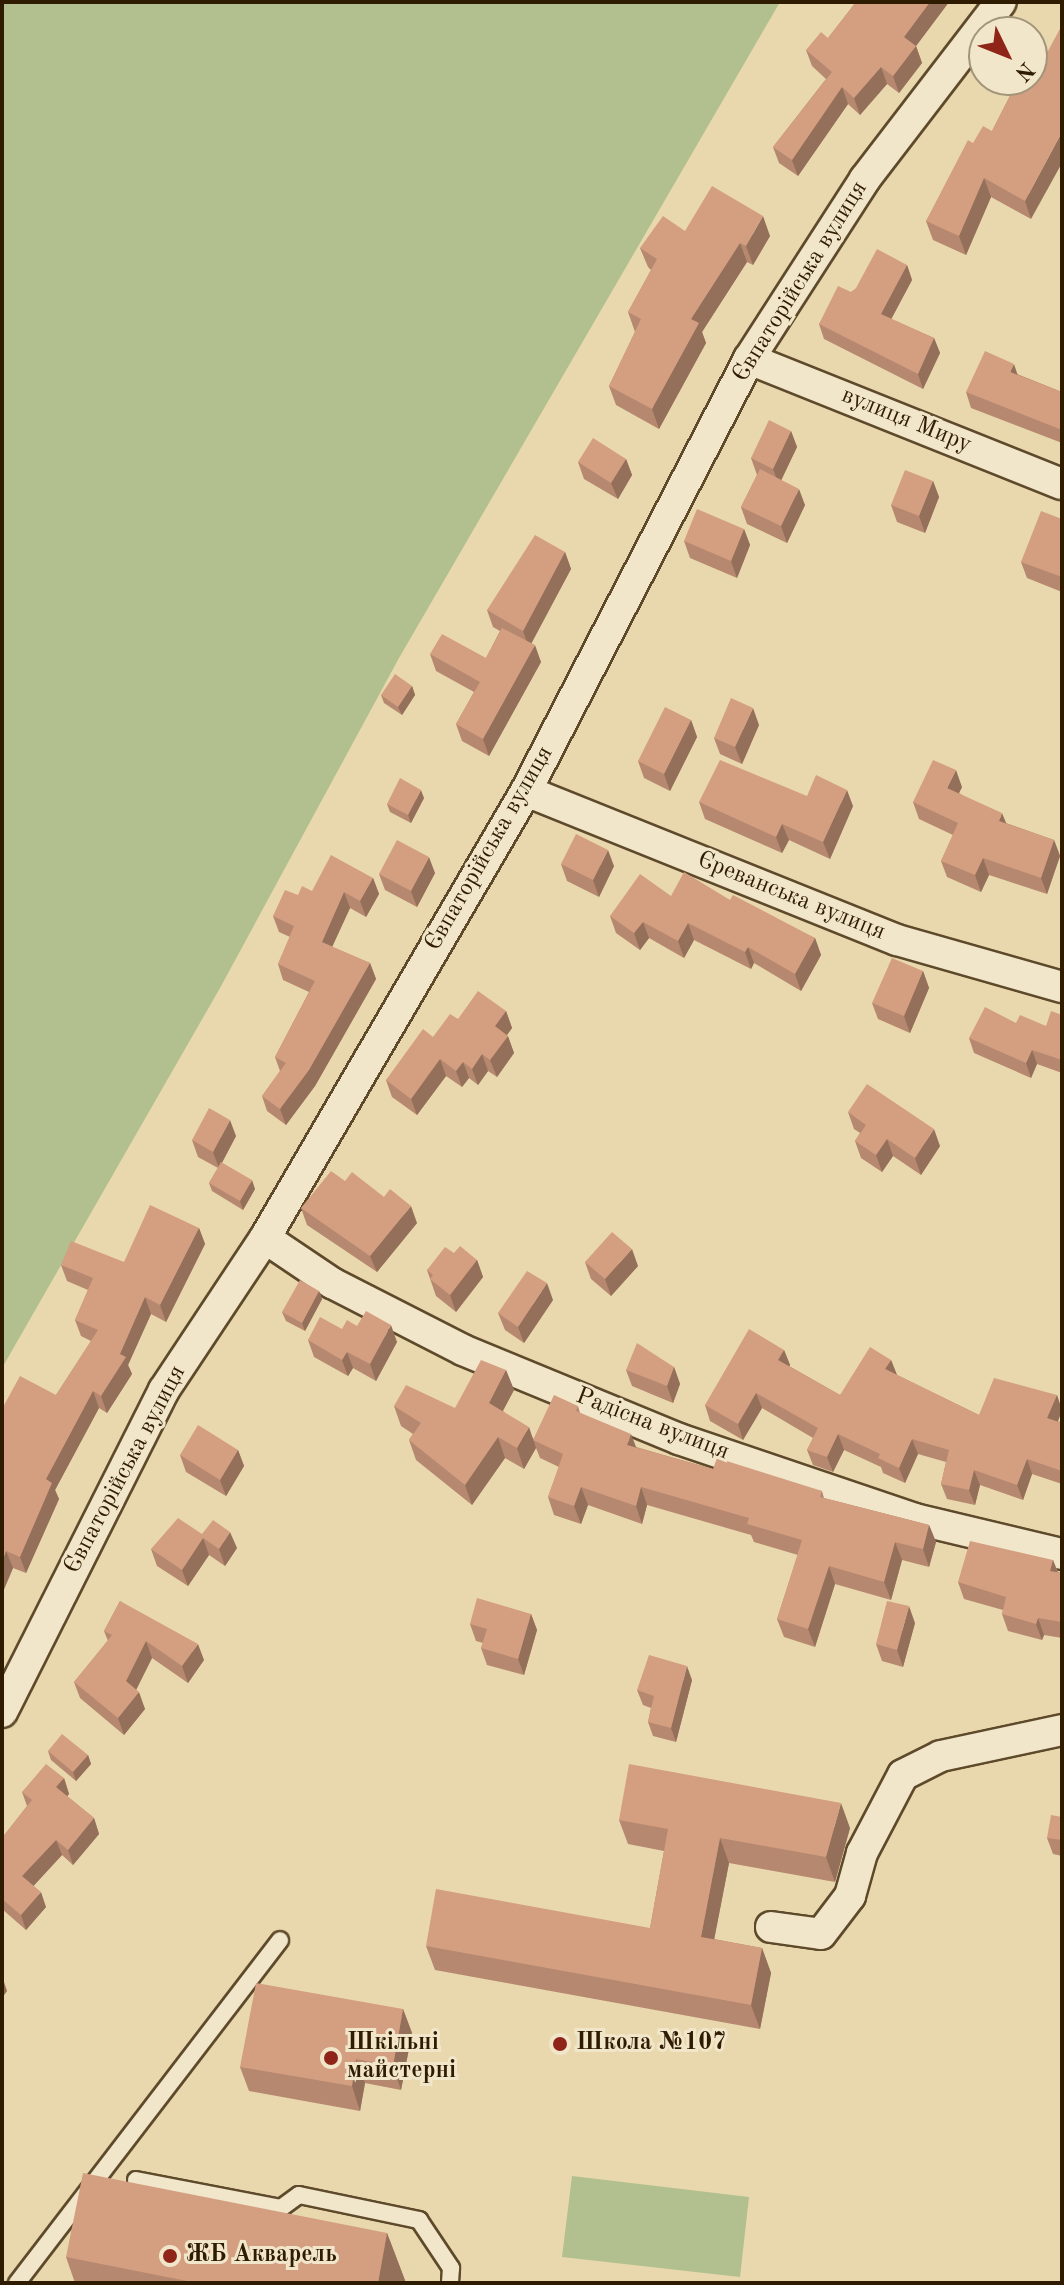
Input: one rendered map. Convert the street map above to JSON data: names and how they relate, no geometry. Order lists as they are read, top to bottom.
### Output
{
  "streets": {
    "street": [
      "Євпаторійська вулиця",
      "вулиця Миру",
      "Єреванська вулиця",
      "Радісна вулиця"
    ]
  },
  "crossings": [
    ["Євпаторійська вулиця", "вулиця Миру"],
    ["Євпаторійська вулиця", "Єреванська вулиця"],
    ["Євпаторійська вулиця", "Радісна вулиця"]
  ],
  "places": ["Школа №107", "Шкільні майстерні", "ЖБ Акварель"],
  "north": "bottom right"
}
